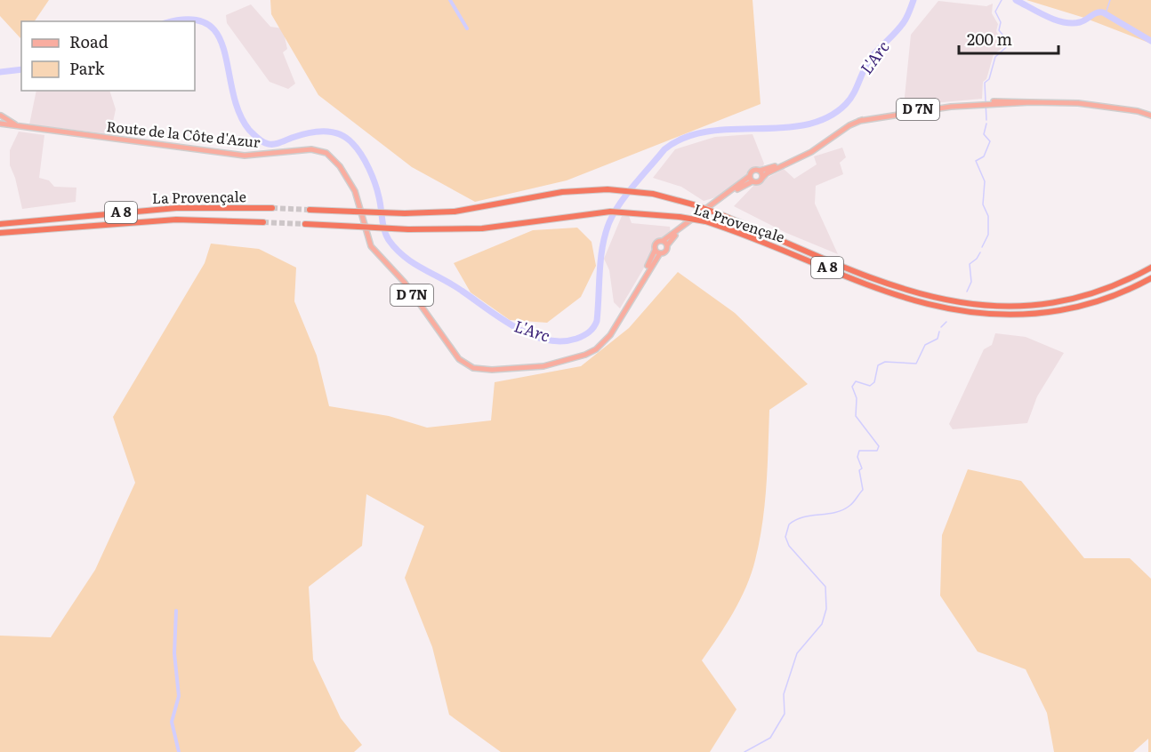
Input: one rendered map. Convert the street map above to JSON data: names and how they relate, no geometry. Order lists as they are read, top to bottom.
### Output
{
  "streets": {
    "highway": ["La Provençale", "A 8"],
    "main road": ["D 7N", "Route de la Côte d'Azur"]
  },
  "water": ["L'Arc"],
  "legend": ["Road", "Park"],
  "scale_bar": "200 m"
}
